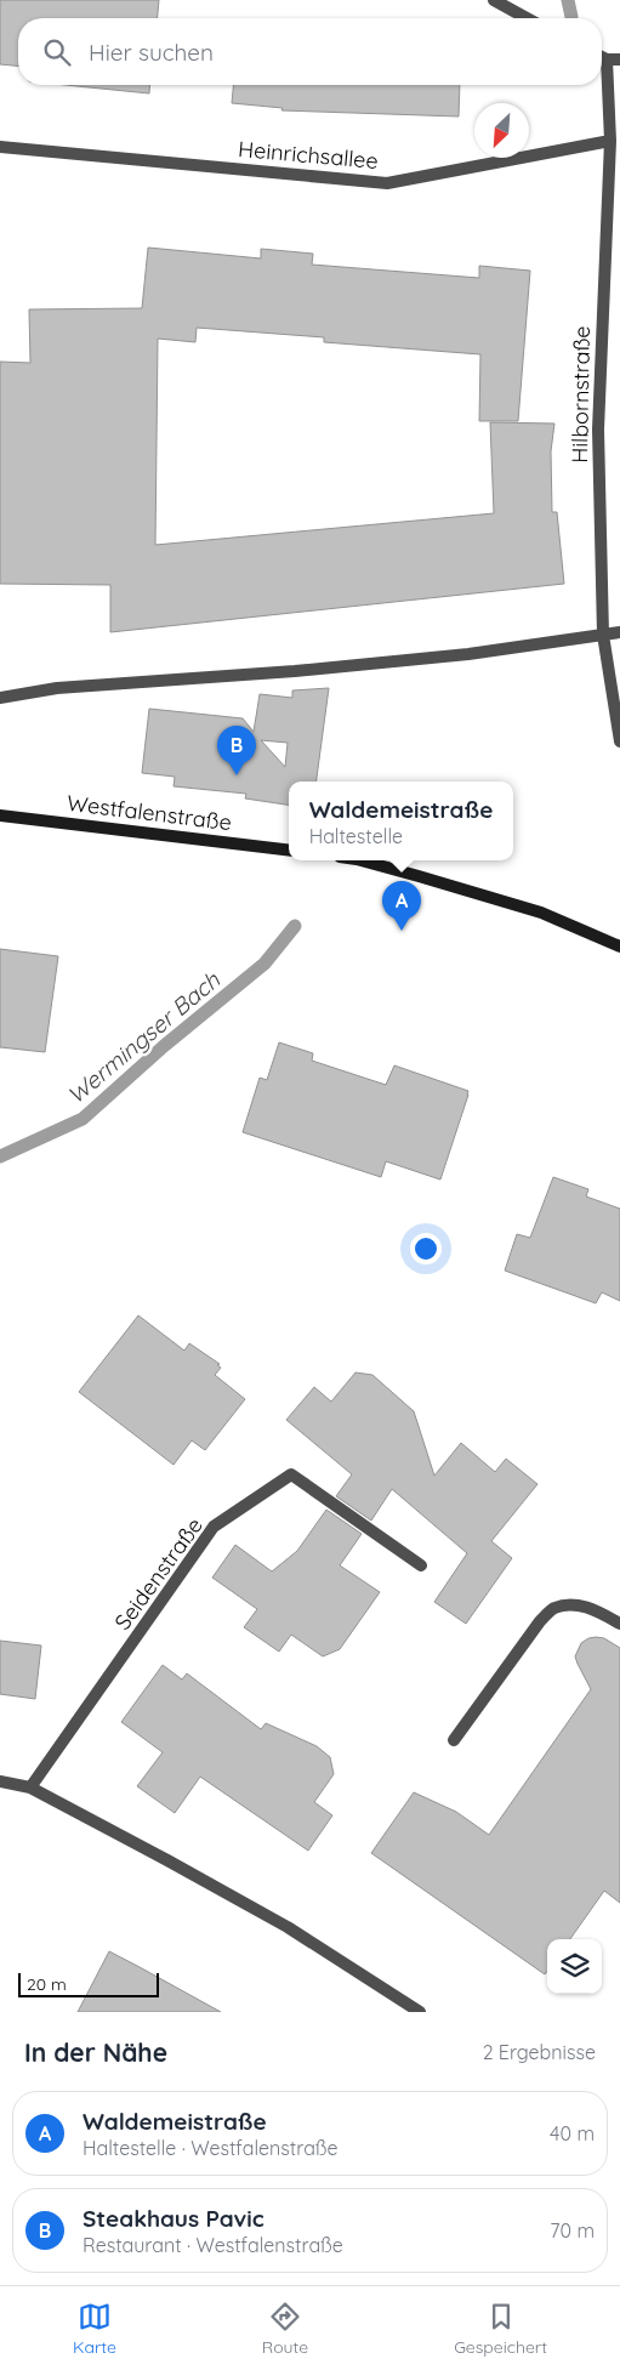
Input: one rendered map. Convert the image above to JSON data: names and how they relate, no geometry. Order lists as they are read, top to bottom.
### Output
{
  "streets": {
    "main road": ["Westfalenstraße"],
    "street": ["Heinrichsallee", "Hilbornstraße", "Seidenstraße"]
  },
  "crossings": [
    ["Heinrichsallee", "Hilbornstraße"]
  ],
  "water": ["Wermingser Bach"],
  "scale_bar": "20 m",
  "north": "bottom left",
  "page": {
    "search": "Hier suchen",
    "pins": ["B", "A"],
    "popup": ["Waldemeistraße", "Haltestelle"],
    "scale": "20 m",
    "heading": ["In der Nähe", "2 Ergebnisse"],
    "list": [
      {
        "mark": "A",
        "name": "Waldemeistraße",
        "note": "Haltestelle · Westfalenstraße",
        "value": "40 m"
      },
      {
        "mark": "B",
        "name": "Steakhaus Pavic",
        "note": "Restaurant · Westfalenstraße",
        "value": "70 m"
      }
    ],
    "nav": ["Karte", "Route", "Gespeichert"]
  }
}
